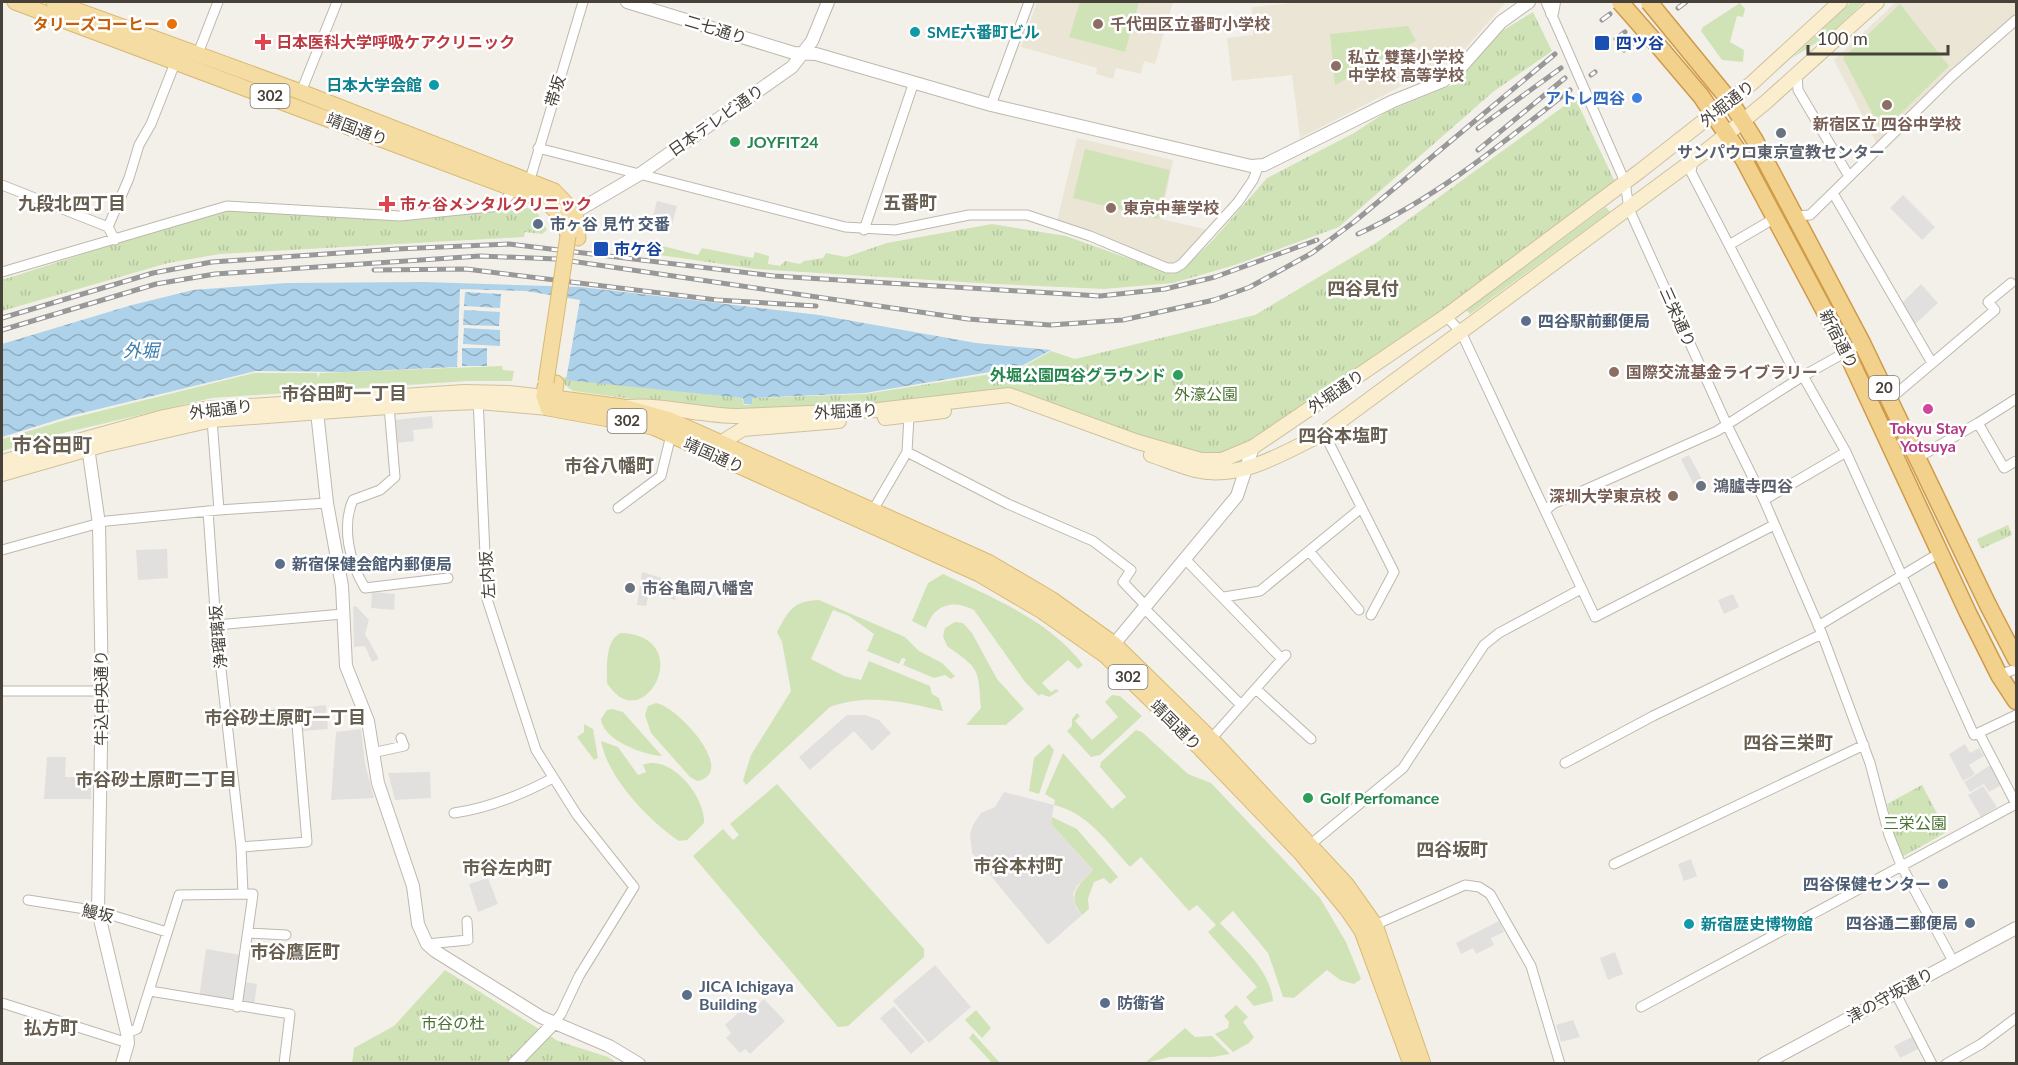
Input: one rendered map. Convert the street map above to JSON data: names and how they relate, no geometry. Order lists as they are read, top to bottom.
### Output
{
  "streets": {
    "highway": ["新宿通り", "20"],
    "main road": ["302", "外堀通り", "靖国通り"],
    "street": [
      "二七通り",
      "帯坂",
      "日本テレビ通り",
      "三栄通り",
      "左内坂",
      "浄瑠璃坂",
      "牛込中央通り",
      "鰻坂",
      "津の守坂通り"
    ]
  },
  "crossings": [
    ["二七通り", "日本テレビ通り"],
    ["帯坂", "靖国通り"],
    ["外堀通り", "靖国通り"],
    ["外堀通り", "三栄通り"],
    ["外堀通り", "新宿通り"],
    ["外堀通り", "左内坂"],
    ["外堀通り", "牛込中央通り"],
    ["日本テレビ通り", "靖国通り"],
    ["三栄通り", "津の守坂通り"],
    ["牛込中央通り", "鰻坂"]
  ],
  "districts": [
    "五番町",
    "九段北四丁目",
    "四谷見付",
    "市谷田町一丁目",
    "四谷本塩町",
    "市谷田町",
    "市谷八幡町",
    "市谷砂土原町一丁目",
    "四谷三栄町",
    "市谷砂土原町二丁目",
    "四谷坂町",
    "市谷本村町",
    "市谷左内町",
    "市谷鷹匠町",
    "払方町"
  ],
  "water": ["外堀"],
  "parks": ["外濠公園", "三栄公園", "市谷の杜"],
  "places": {
    "other": [
      "タリーズコーヒー",
      "千代田区立番町小学校",
      "SME六番町ビル",
      "私立 雙葉小学校 中学校 高等学校",
      "日本大学会館",
      "アトレ四谷",
      "新宿区立 四谷中学校",
      "サンパウロ東京宣教センター",
      "JOYFIT24",
      "東京中華学校",
      "市ヶ谷 見竹 交番",
      "四谷駅前郵便局",
      "国際交流基金ライブラリー",
      "外堀公園四谷グラウンド",
      "Tokyu Stay Yotsuya",
      "鴻臚寺四谷",
      "深圳大学東京校",
      "新宿保健会館内郵便局",
      "市谷亀岡八幡宮",
      "Golf Perfomance",
      "四谷保健センター",
      "四谷通二郵便局",
      "新宿歴史博物館",
      "JICA Ichigaya Building",
      "防衛省"
    ],
    "health": ["日本医科大学呼吸ケアクリニック", "市ヶ谷メンタルクリニック"],
    "transit": ["四ツ谷", "市ケ谷"]
  },
  "scale_bar": "100 m"
}
